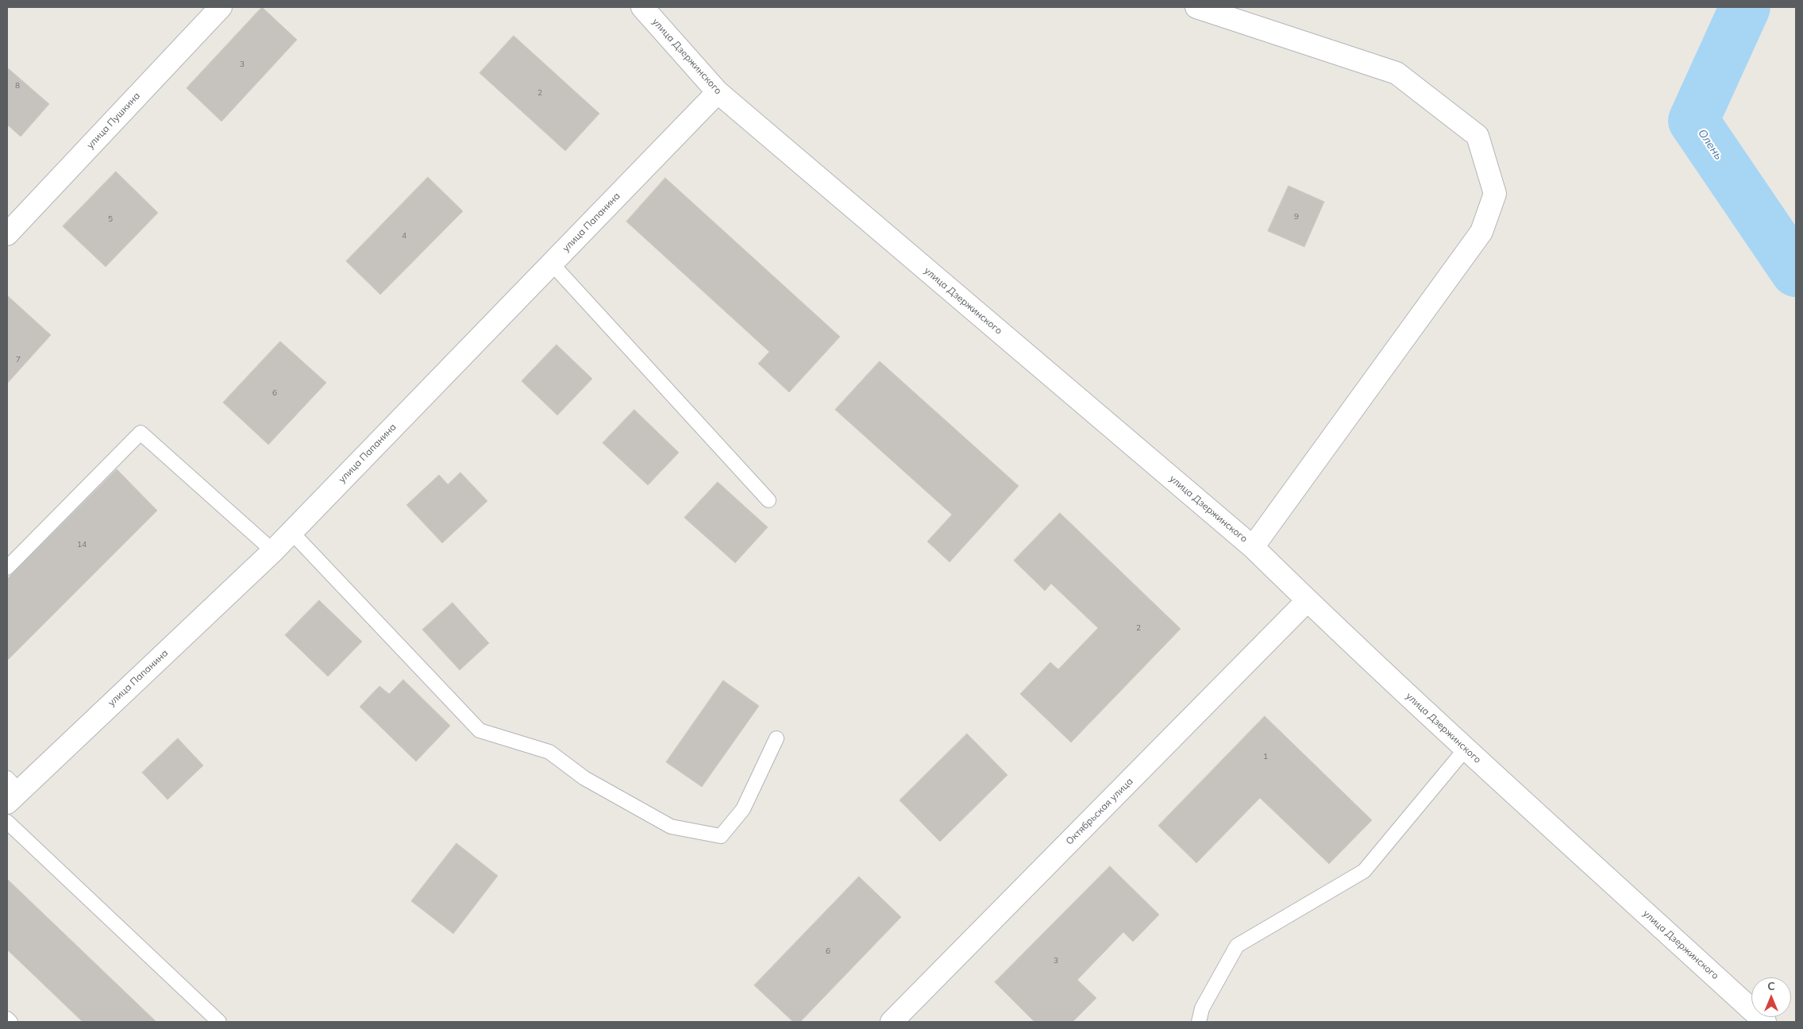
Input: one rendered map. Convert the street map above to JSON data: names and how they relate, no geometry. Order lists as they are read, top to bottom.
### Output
{
  "streets": {
    "street": [
      "улица Дзержинского",
      "улица Пушкина",
      "улица Папанина",
      "Октябрьская улица"
    ]
  },
  "crossings": [
    ["улица Дзержинского", "улица Папанина"],
    ["улица Дзержинского", "Октябрьская улица"]
  ],
  "water": ["Олень"],
  "house_numbers": [
    "3",
    "8",
    "2",
    "9",
    "5",
    "4",
    "7",
    "6",
    "14",
    "2",
    "1",
    "6",
    "3"
  ],
  "north": "top"
}
